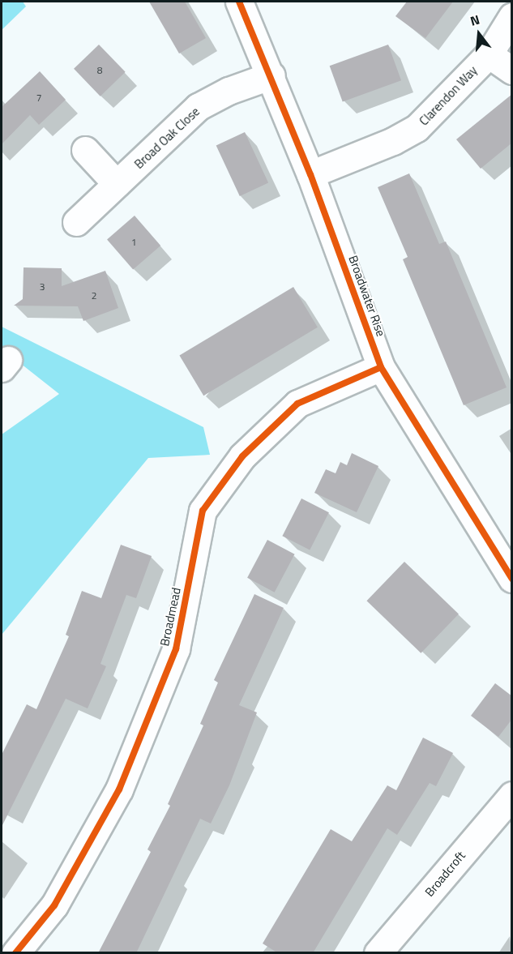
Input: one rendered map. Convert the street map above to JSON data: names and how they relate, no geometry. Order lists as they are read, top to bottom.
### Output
{
  "streets": {
    "street": [
      "Clarendon Way",
      "Broad Oak Close",
      "Broadwater Rise",
      "Broadmead",
      "Broadcroft"
    ]
  },
  "crossings": [
    ["Clarendon Way", "Broadwater Rise"],
    ["Broad Oak Close", "Broadwater Rise"],
    ["Broadwater Rise", "Broadmead"]
  ],
  "house_numbers": [
    "8",
    "7",
    "1",
    "3",
    "2"
  ],
  "north": "top"
}
